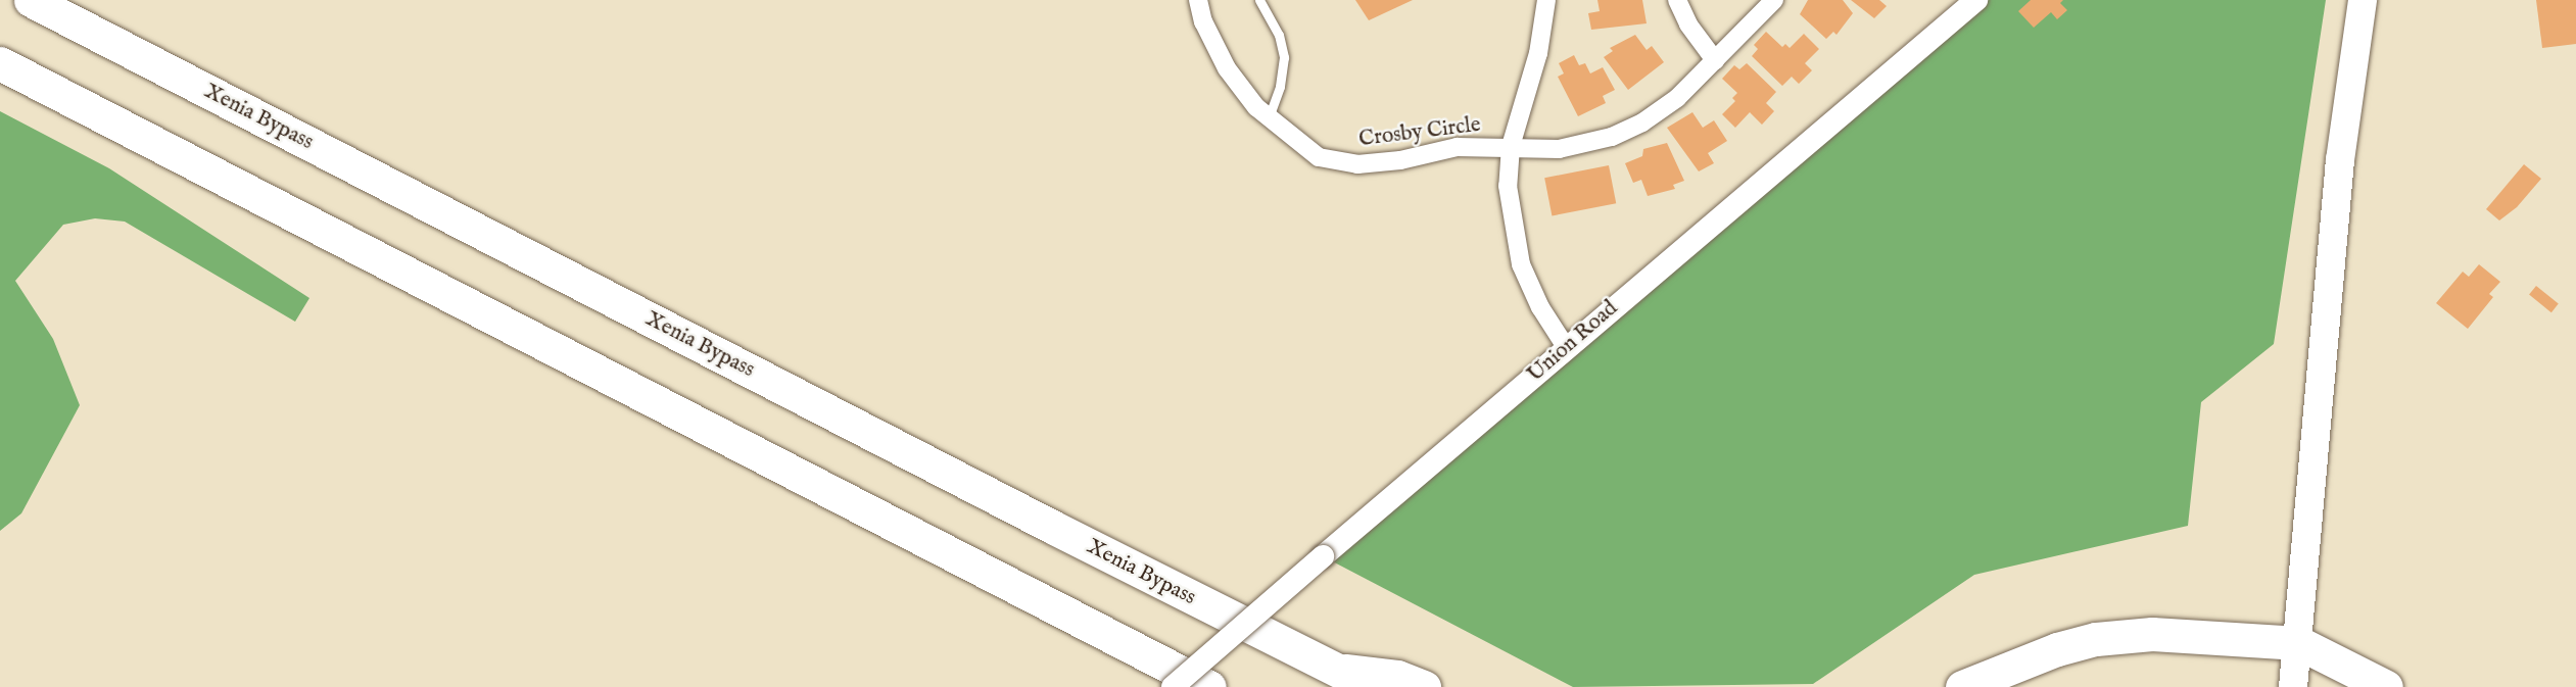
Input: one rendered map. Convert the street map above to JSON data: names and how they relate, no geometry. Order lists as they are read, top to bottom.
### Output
{
  "streets": {
    "highway": ["Xenia Bypass"],
    "street": ["Crosby Circle", "Union Road"]
  }
}
